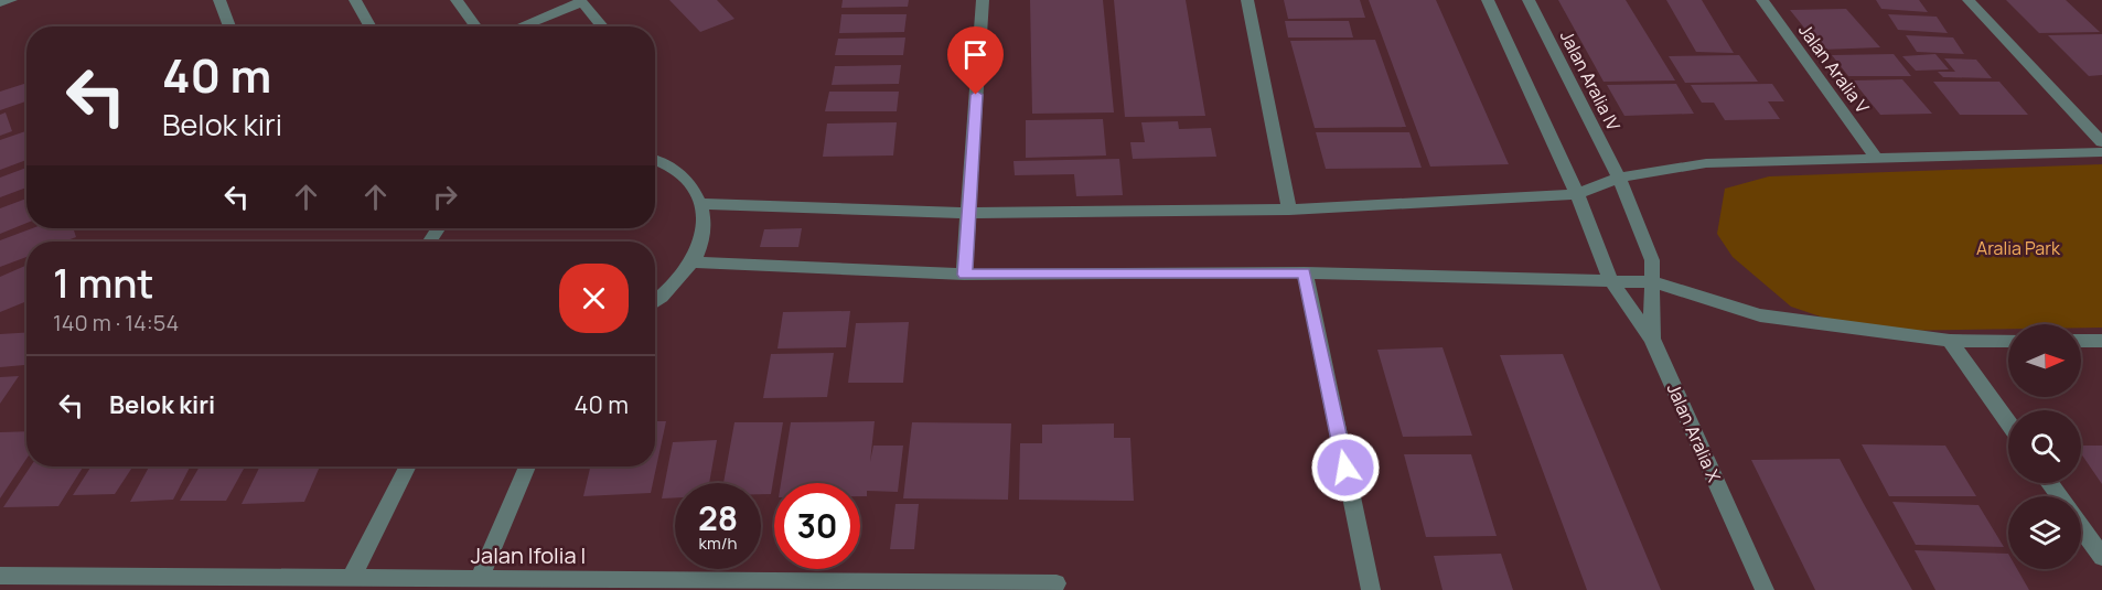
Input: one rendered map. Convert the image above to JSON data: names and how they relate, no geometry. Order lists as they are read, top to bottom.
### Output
{
  "streets": {
    "street": [
      "Jalan Aralia V",
      "Jalan Aralia IV",
      "Jalan Aralia X",
      "Jalan Ifolia I"
    ]
  },
  "crossings": [
    ["Jalan Aralia IV", "Jalan Aralia X"]
  ],
  "parks": ["Aralia Park"],
  "north": "right",
  "page": {
    "turn": ["40 m", "Belok kiri"],
    "heading": ["1 mnt", "140 m · 14:54"],
    "list": [
      {
        "name": "Belok kiri",
        "value": "40 m"
      }
    ],
    "speed": "28 km/h",
    "limit": "30"
  }
}
